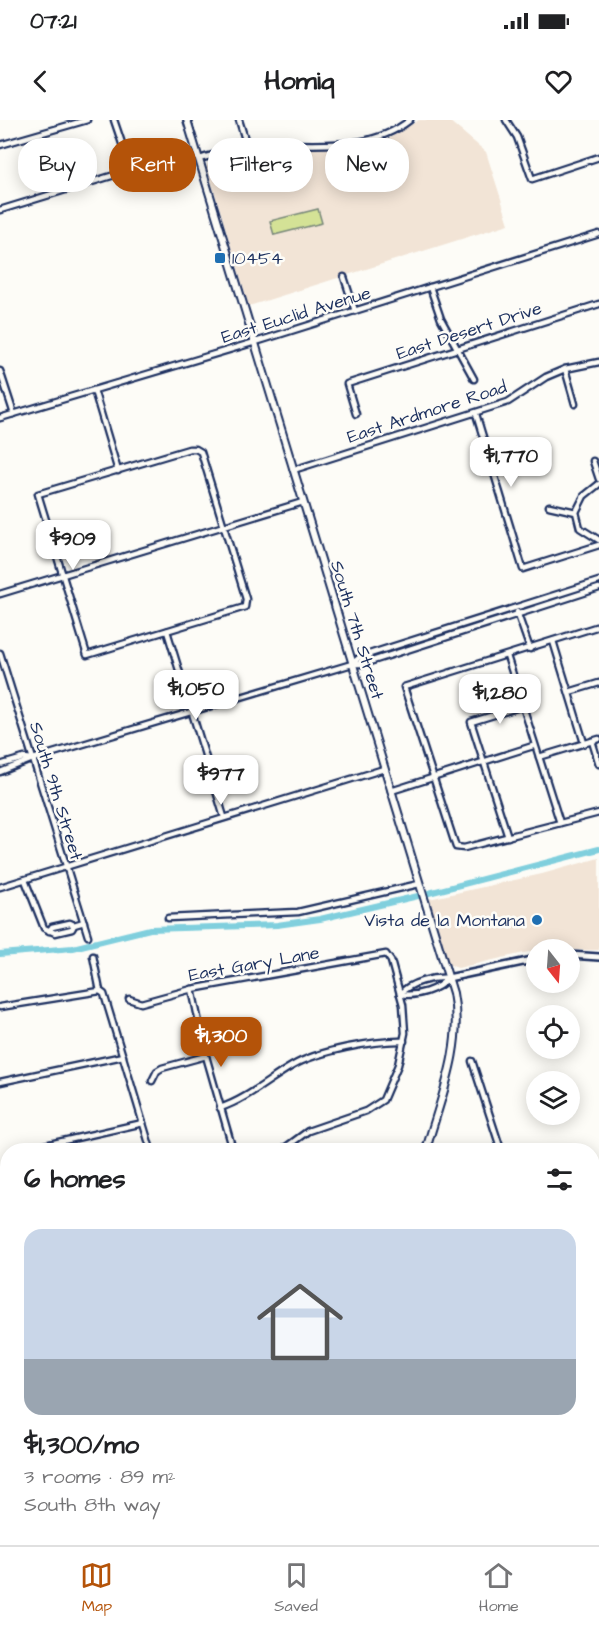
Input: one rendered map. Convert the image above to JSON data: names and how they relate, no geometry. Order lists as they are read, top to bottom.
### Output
{
  "streets": {
    "main road": ["South 7th Street"],
    "street": [
      "East Euclid Avenue",
      "East Desert Drive",
      "East Ardmore Road",
      "South 9th Street",
      "East Gary Lane"
    ]
  },
  "crossings": [
    ["East Euclid Avenue", "South 7th Street"],
    ["East Ardmore Road", "South 7th Street"]
  ],
  "places": {
    "transit": ["10454"],
    "other": ["Vista de la Montana"]
  },
  "north": "bottom",
  "page": {
    "status": "07:21",
    "header": "Homiq",
    "chip": [
      "Buy",
      "Rent",
      "Filters",
      "New"
    ],
    "price": [
      "$1,770",
      "$909",
      "$1,050",
      "$1,280",
      "$977",
      "$1,300"
    ],
    "heading": "6 homes",
    "list": [
      {
        "name": "$1,300/mo",
        "note": "3 rooms · 89 m² · South 8th way"
      }
    ],
    "tabs": ["Map", "Saved", "Home"]
  }
}
